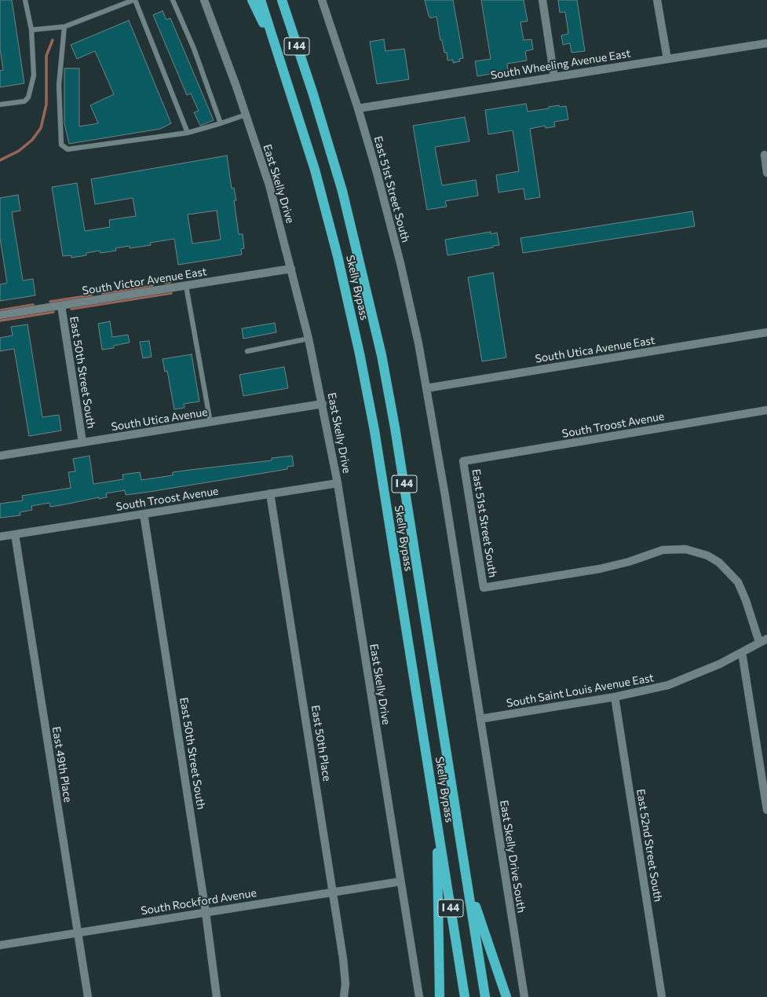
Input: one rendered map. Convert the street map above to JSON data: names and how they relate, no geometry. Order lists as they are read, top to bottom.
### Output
{
  "streets": {
    "highway": ["I 44", "Skelly Bypass"],
    "street": [
      "South Wheeling Avenue East",
      "East Skelly Drive",
      "East 51st Street South",
      "South Victor Avenue East",
      "South Utica Avenue East",
      "East 50th Street South",
      "South Utica Avenue",
      "South Troost Avenue",
      "South Saint Louis Avenue East",
      "East 50th Place",
      "East 49th Place",
      "East 52nd Street South",
      "East Skelly Drive South",
      "South Rockford Avenue"
    ]
  },
  "crossings": [
    ["South Wheeling Avenue East", "East 51st Street South"],
    ["East Skelly Drive", "South Victor Avenue East"],
    ["East Skelly Drive", "South Utica Avenue"],
    ["East Skelly Drive", "South Troost Avenue"],
    ["East Skelly Drive", "South Rockford Avenue"],
    ["East 51st Street South", "South Utica Avenue East"],
    ["East 51st Street South", "South Troost Avenue"],
    ["East 51st Street South", "South Saint Louis Avenue East"],
    ["South Victor Avenue East", "East 50th Street South"],
    ["East 50th Street South", "South Utica Avenue"],
    ["East 50th Street South", "South Troost Avenue"],
    ["East 50th Street South", "South Rockford Avenue"],
    ["South Troost Avenue", "East 50th Place"],
    ["South Troost Avenue", "East 49th Place"],
    ["South Saint Louis Avenue East", "East 52nd Street South"],
    ["South Saint Louis Avenue East", "East Skelly Drive South"],
    ["East 50th Place", "South Rockford Avenue"],
    ["East 49th Place", "South Rockford Avenue"]
  ]
}
